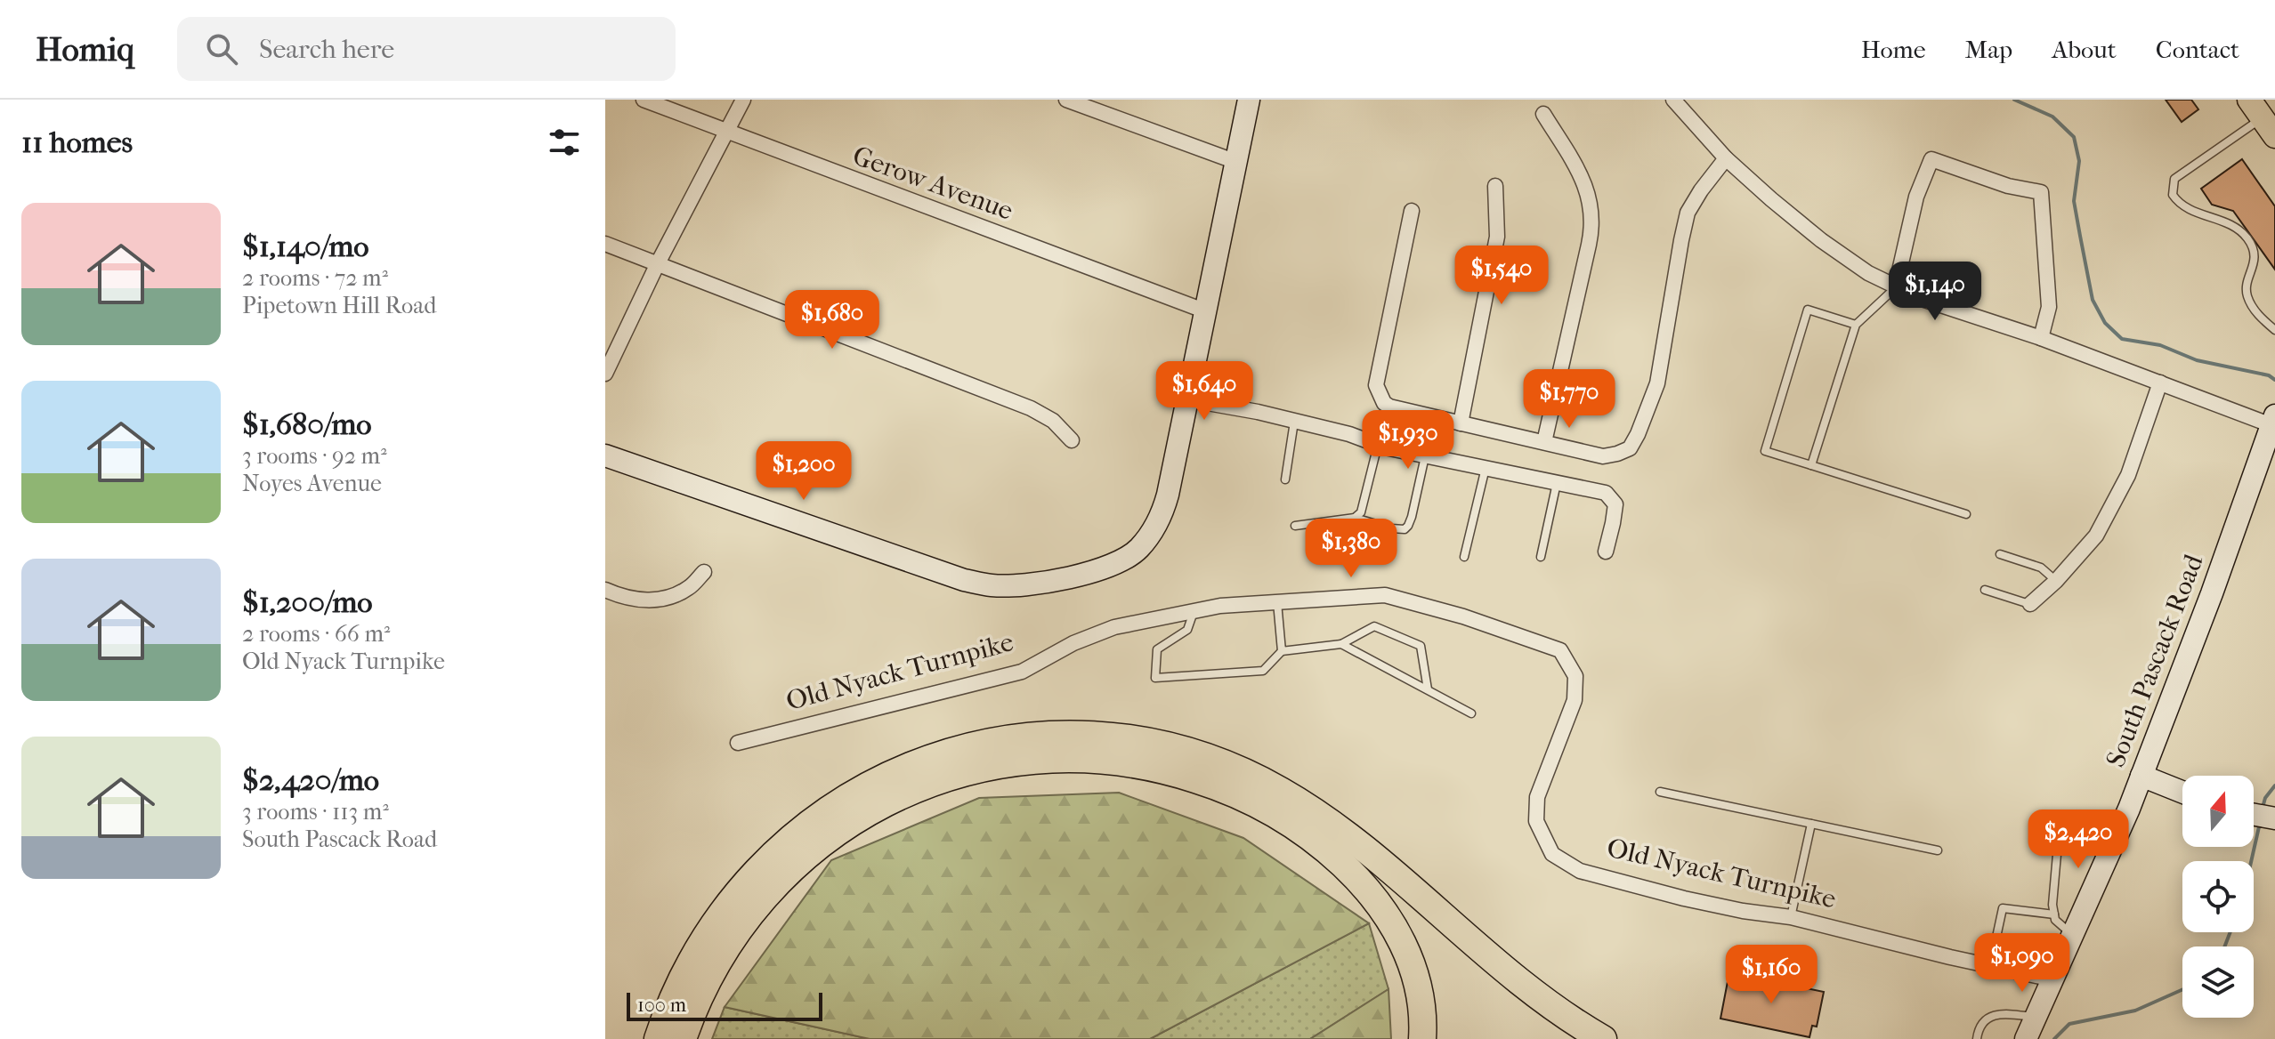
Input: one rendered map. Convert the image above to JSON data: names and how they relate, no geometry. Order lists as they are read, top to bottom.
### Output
{
  "streets": {
    "street": ["Gerow Avenue", "South Pascack Road", "Old Nyack Turnpike"]
  },
  "crossings": [
    ["South Pascack Road", "Old Nyack Turnpike"]
  ],
  "scale_bar": "100 m",
  "north": "top",
  "page": {
    "header": "Homiq",
    "search": "Search here",
    "nav": [
      "Home",
      "Map",
      "About",
      "Contact"
    ],
    "heading": "11 homes",
    "list": [
      {
        "name": "$1,140/mo",
        "note": "2 rooms · 72 m² · Pipetown Hill Road"
      },
      {
        "name": "$1,680/mo",
        "note": "3 rooms · 92 m² · Noyes Avenue"
      },
      {
        "name": "$1,200/mo",
        "note": "2 rooms · 66 m² · Old Nyack Turnpike"
      },
      {
        "name": "$2,420/mo",
        "note": "3 rooms · 113 m² · South Pascack Road"
      }
    ],
    "price": [
      "$1,540",
      "$1,140",
      "$1,680",
      "$1,640",
      "$1,770",
      "$1,930",
      "$1,200",
      "$1,380",
      "$2,420",
      "$1,090",
      "$1,160"
    ],
    "scale": "100 m"
  }
}
